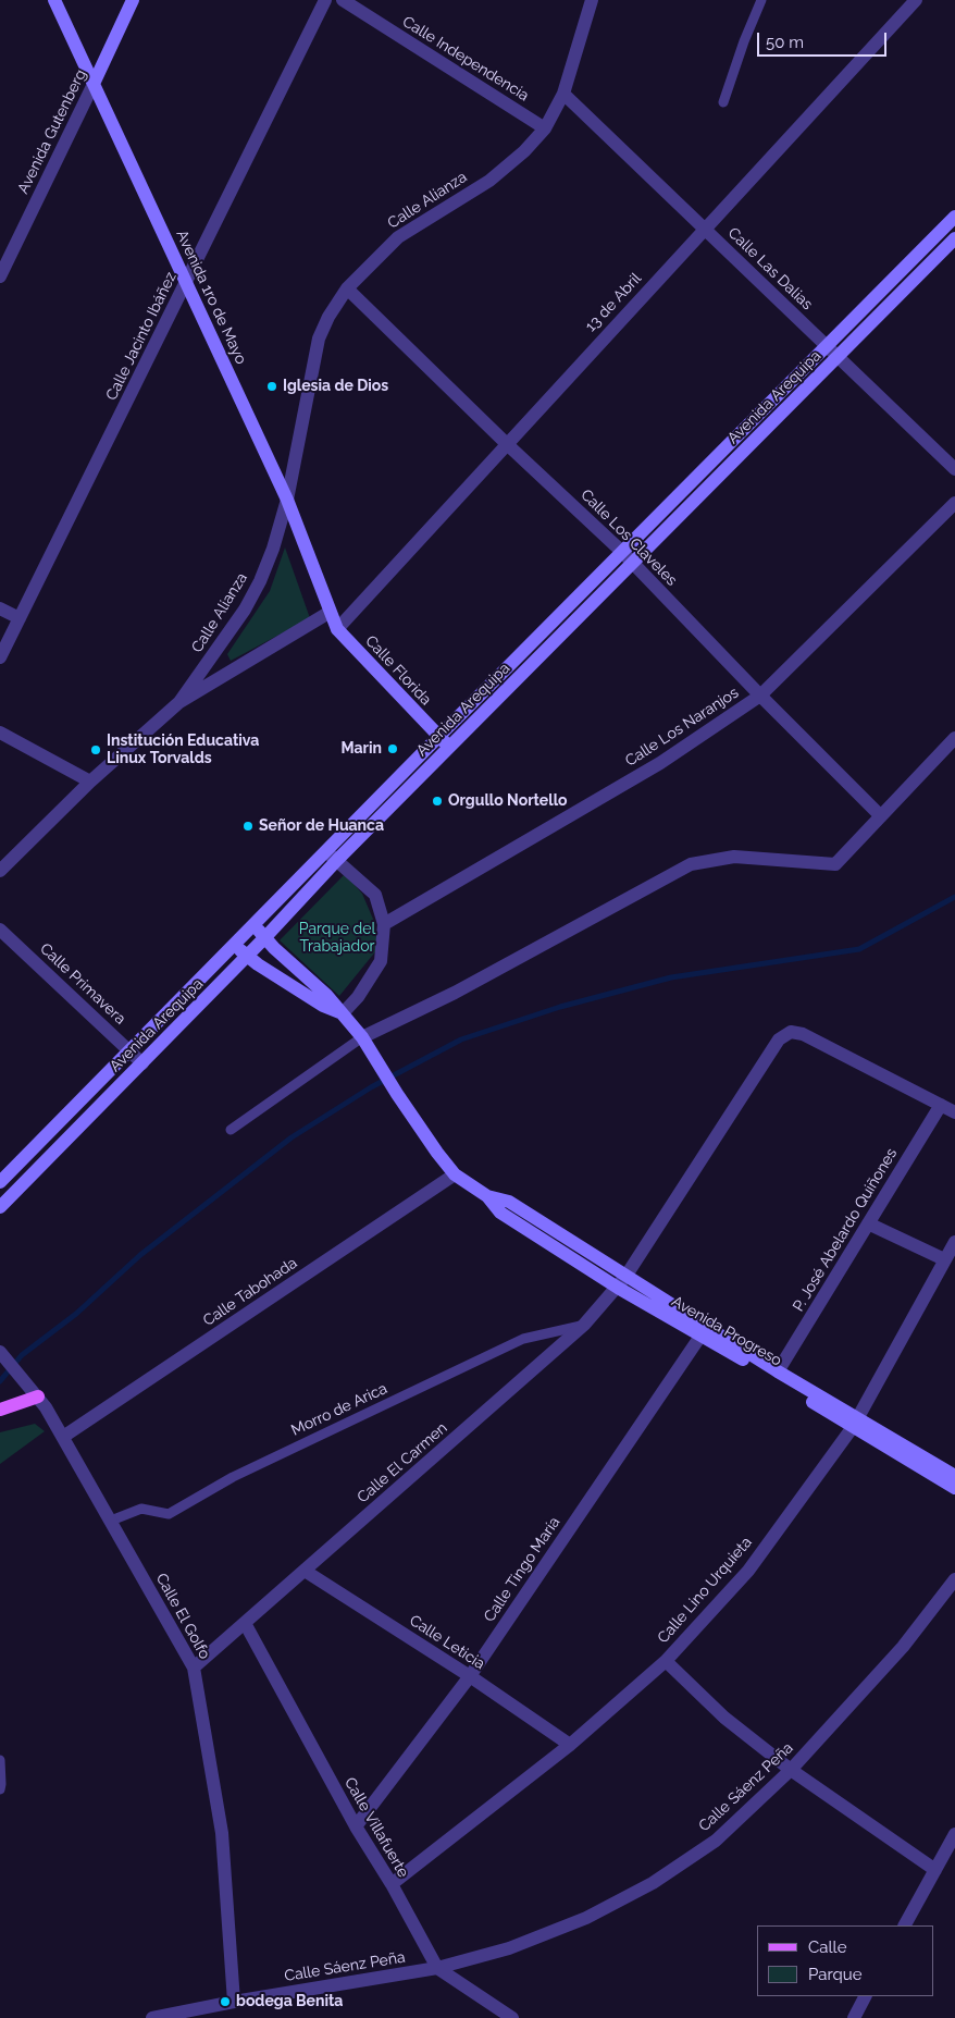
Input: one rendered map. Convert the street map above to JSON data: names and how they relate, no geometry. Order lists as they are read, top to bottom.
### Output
{
  "streets": {
    "main road": [
      "Avenida Gutenberg",
      "Avenida 1ro de Mayo",
      "Avenida Arequipa",
      "Calle Florida",
      "Avenida Progreso"
    ],
    "street": [
      "Calle Independencia",
      "Calle Alianza",
      "Calle Las Dalias",
      "13 de Abril",
      "Calle Jacinto Ibáñez",
      "Calle Los Claveles",
      "Calle Los Naranjos",
      "Calle Primavera",
      "P. José Abelardo Quiñones",
      "Calle Tabohada",
      "Calle El Carmen",
      "Calle Tingo María",
      "Calle Lino Urquieta",
      "Calle El Golfo",
      "Calle Leticia",
      "Calle Sáenz Peña",
      "Calle Villafuerte"
    ],
    "lane": ["Morro de Arica"]
  },
  "crossings": [
    ["Calle Independencia", "Calle Alianza"],
    ["Avenida Gutenberg", "Avenida 1ro de Mayo"],
    ["Calle Alianza", "Calle Las Dalias"],
    ["Calle Alianza", "Avenida 1ro de Mayo"],
    ["Calle Alianza", "Calle Los Claveles"],
    ["Calle Alianza", "Calle Florida"],
    ["Calle Las Dalias", "13 de Abril"],
    ["Calle Las Dalias", "Avenida Arequipa"],
    ["Avenida 1ro de Mayo", "Calle Jacinto Ibáñez"],
    ["Avenida 1ro de Mayo", "Calle Florida"],
    ["13 de Abril", "Calle Los Claveles"],
    ["13 de Abril", "Calle Florida"],
    ["Avenida Arequipa", "Calle Los Claveles"],
    ["Avenida Arequipa", "Calle Florida"],
    ["Avenida Arequipa", "Calle Primavera"],
    ["Avenida Arequipa", "Avenida Progreso"],
    ["Calle Los Claveles", "Calle Los Naranjos"],
    ["P. José Abelardo Quiñones", "Avenida Progreso"],
    ["P. José Abelardo Quiñones", "Calle El Carmen"],
    ["Calle Tabohada", "Avenida Progreso"],
    ["Calle Tabohada", "Calle El Golfo"],
    ["Avenida Progreso", "Calle El Carmen"],
    ["Avenida Progreso", "Calle Tingo María"],
    ["Avenida Progreso", "Calle Lino Urquieta"],
    ["Morro de Arica", "Calle El Carmen"],
    ["Morro de Arica", "Calle El Golfo"],
    ["Calle El Carmen", "Calle El Golfo"],
    ["Calle El Carmen", "Calle Leticia"],
    ["Calle El Carmen", "Calle Villafuerte"],
    ["Calle Tingo María", "Calle Leticia"],
    ["Calle Tingo María", "Calle Villafuerte"],
    ["Calle Lino Urquieta", "Calle Leticia"],
    ["Calle Lino Urquieta", "Calle Villafuerte"],
    ["Calle El Golfo", "Calle Sáenz Peña"],
    ["Calle Sáenz Peña", "Calle Villafuerte"]
  ],
  "parks": ["Parque del Trabajador"],
  "places": [
    "Iglesia de Dios",
    "Marin",
    "Institución Educativa Linux Torvalds",
    "Orgullo Nortello",
    "Señor de Huanca",
    "bodega Benita"
  ],
  "legend": ["Calle", "Parque"],
  "scale_bar": "50 m"
}
